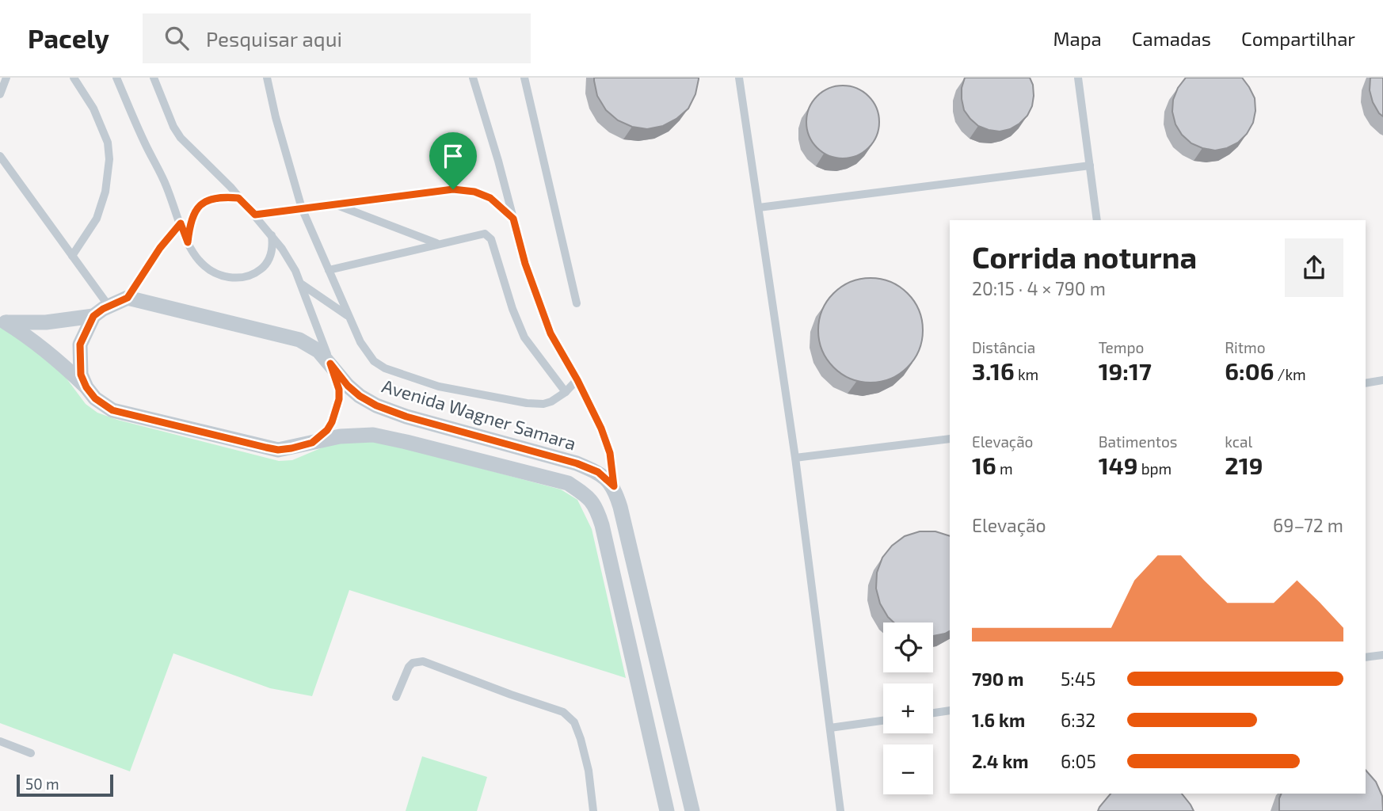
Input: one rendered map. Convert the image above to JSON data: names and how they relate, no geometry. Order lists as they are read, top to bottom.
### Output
{
  "streets": {
    "street": ["Avenida Wagner Samara"]
  },
  "scale_bar": "50 m",
  "page": {
    "header": "Pacely",
    "search": "Pesquisar aqui",
    "nav": ["Mapa", "Camadas", "Compartilhar"],
    "heading": ["Corrida noturna", "20:15 · 4 × 790 m"],
    "stats": [
      ["Distância", "3.16 km"],
      ["Tempo", "19:17"],
      ["Ritmo", "6:06 /km"],
      ["Elevação", "16 m"],
      ["Batimentos", "149 bpm"],
      ["kcal", "219"]
    ],
    "chart": ["Elevação", "69–72 m"],
    "map_buttons": ["+", "−"],
    "list": [
      {
        "name": "790 m",
        "note": "5:45"
      },
      {
        "name": "1.6 km",
        "note": "6:32"
      },
      {
        "name": "2.4 km",
        "note": "6:05"
      }
    ],
    "scale": "50 m"
  }
}
